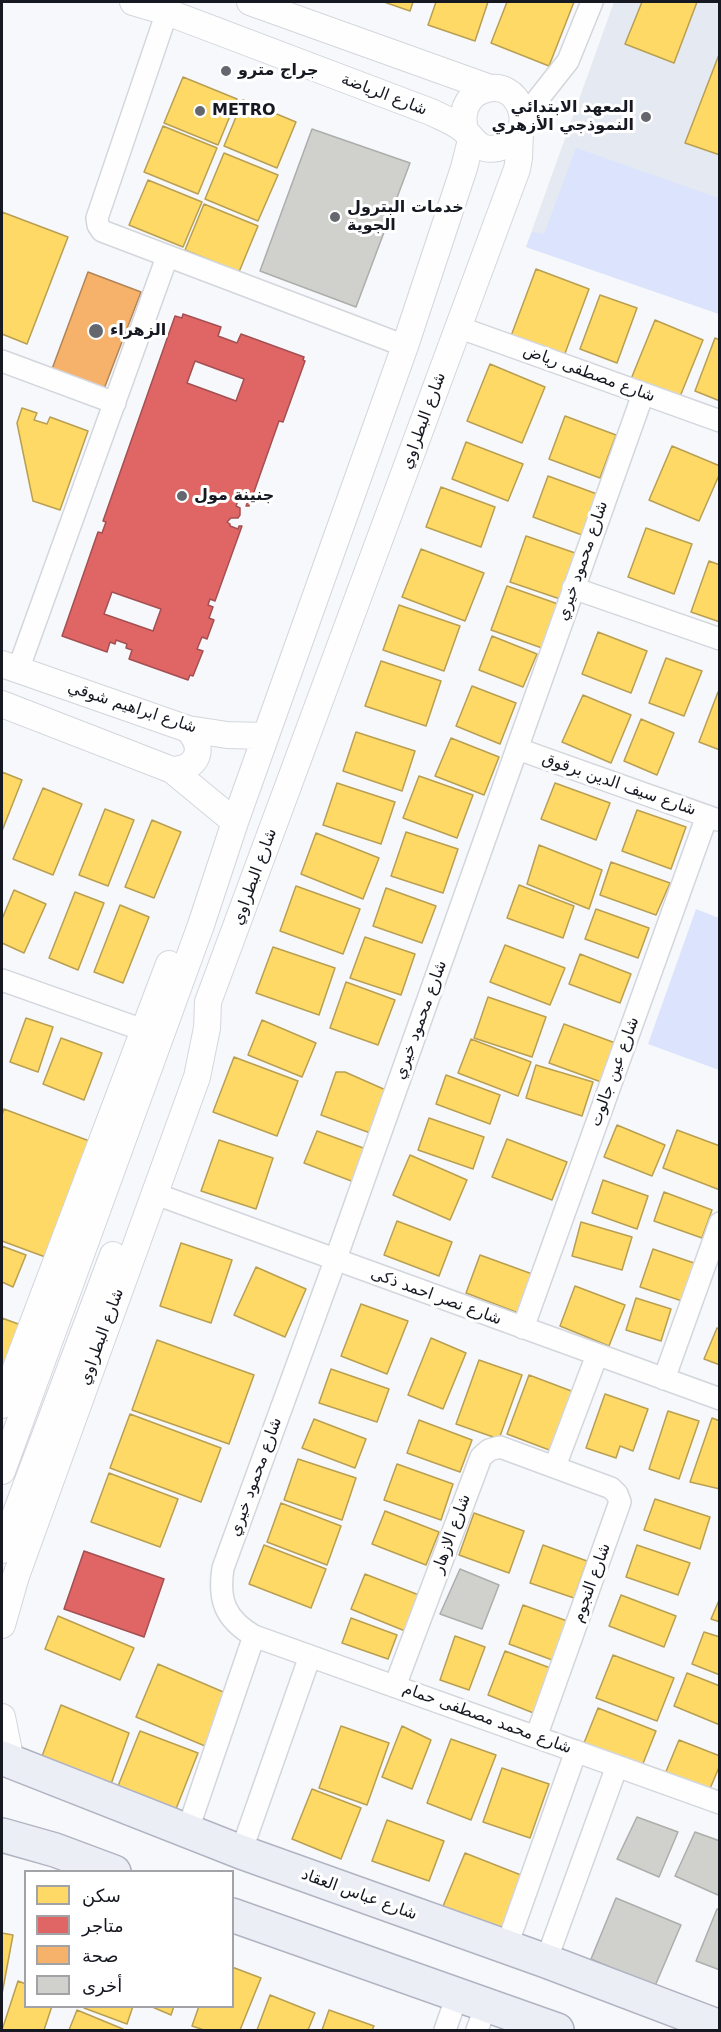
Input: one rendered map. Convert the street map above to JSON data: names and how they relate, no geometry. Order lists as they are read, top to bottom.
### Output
{
  "streets": {
    "main road": ["شارع عباس العقاد"],
    "street": [
      "شارع الرياضة",
      "شارع مصطفى رياض",
      "شارع البطراوي",
      "شارع محمود خيري",
      "شارع ابراهيم شوقي",
      "شارع سيف الدين برقوق",
      "شارع عين جالوت",
      "شارع نصر احمد ذكى",
      "شارع الازهار",
      "شارع النجوم",
      "شارع محمد مصطفى حمام"
    ]
  },
  "crossings": [
    ["شارع الرياضة", "شارع البطراوي"],
    ["شارع مصطفى رياض", "شارع البطراوي"],
    ["شارع مصطفى رياض", "شارع محمود خيري"],
    ["شارع البطراوي", "شارع نصر احمد ذكى"],
    ["شارع محمود خيري", "شارع سيف الدين برقوق"],
    ["شارع محمود خيري", "شارع نصر احمد ذكى"],
    ["شارع محمود خيري", "شارع محمد مصطفى حمام"],
    ["شارع سيف الدين برقوق", "شارع عين جالوت"],
    ["شارع عين جالوت", "شارع نصر احمد ذكى"],
    ["شارع الازهار", "شارع النجوم"],
    ["شارع الازهار", "شارع محمد مصطفى حمام"],
    ["شارع النجوم", "شارع محمد مصطفى حمام"]
  ],
  "places": [
    "جراج مترو",
    "METRO",
    "المعهد الابتدائي النموذجي الأزهري",
    "خدمات البترول الجوية",
    "الزهراء",
    "جنينة مول"
  ],
  "legend": [
    "سكن",
    "متاجر",
    "صحة",
    "أخرى"
  ]
}
